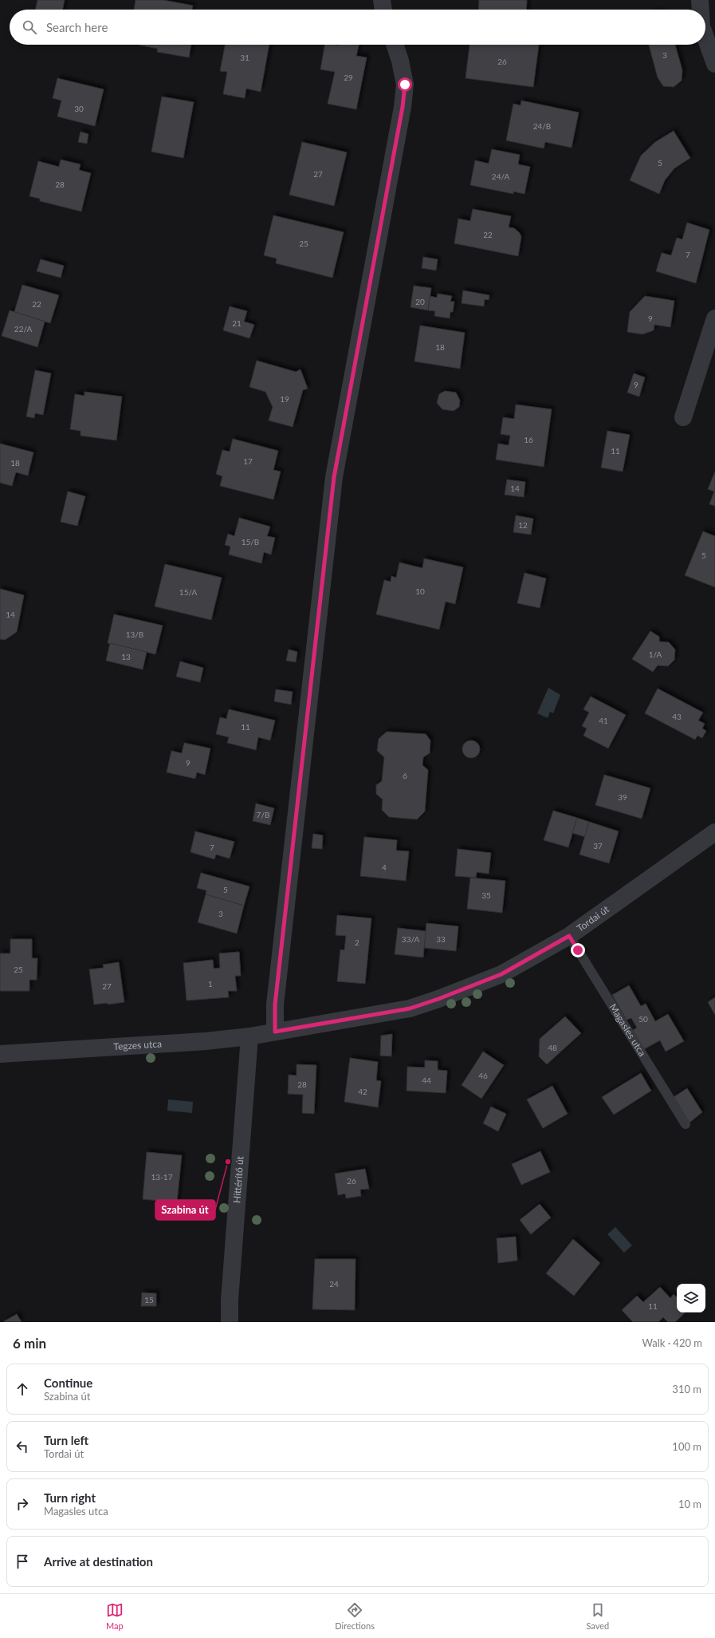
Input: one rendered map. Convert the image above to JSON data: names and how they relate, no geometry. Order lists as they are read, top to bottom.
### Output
{
  "streets": {
    "street": ["Tordai út", "Tegzes utca", "Hittérítő út"],
    "lane": ["Magasles utca"]
  },
  "crossings": [
    ["Tordai út", "Magasles utca"],
    ["Tordai út", "Tegzes utca"],
    ["Tegzes utca", "Hittérítő út"]
  ],
  "places": ["Szabina út"],
  "house_numbers": [
    "3",
    "31",
    "26",
    "29",
    "30",
    "24/B",
    "5",
    "27",
    "24/A",
    "28",
    "22",
    "25",
    "7",
    "20",
    "22",
    "9",
    "21",
    "22/A",
    "18",
    "9",
    "19",
    "16",
    "11",
    "17",
    "18",
    "14",
    "12",
    "15/B",
    "5",
    "10",
    "15/A",
    "14",
    "13/B",
    "1/A",
    "13",
    "43",
    "41",
    "11",
    "9",
    "6",
    "39",
    "7/B",
    "37",
    "7",
    "4",
    "5",
    "35",
    "3",
    "33/A",
    "33",
    "2",
    "25",
    "1",
    "27",
    "50",
    "48",
    "46",
    "44",
    "28",
    "42",
    "13-17",
    "26",
    "24",
    "15",
    "11"
  ],
  "page": {
    "search": "Search here",
    "heading": ["6 min", "Walk · 420 m"],
    "list": [
      ["Continue", "Szabina út", "310 m"],
      ["Turn left", "Tordai út", "100 m"],
      ["Turn right", "Magasles utca", "10 m"],
      "Arrive at destination"
    ],
    "nav": ["Map", "Directions", "Saved"]
  }
}
